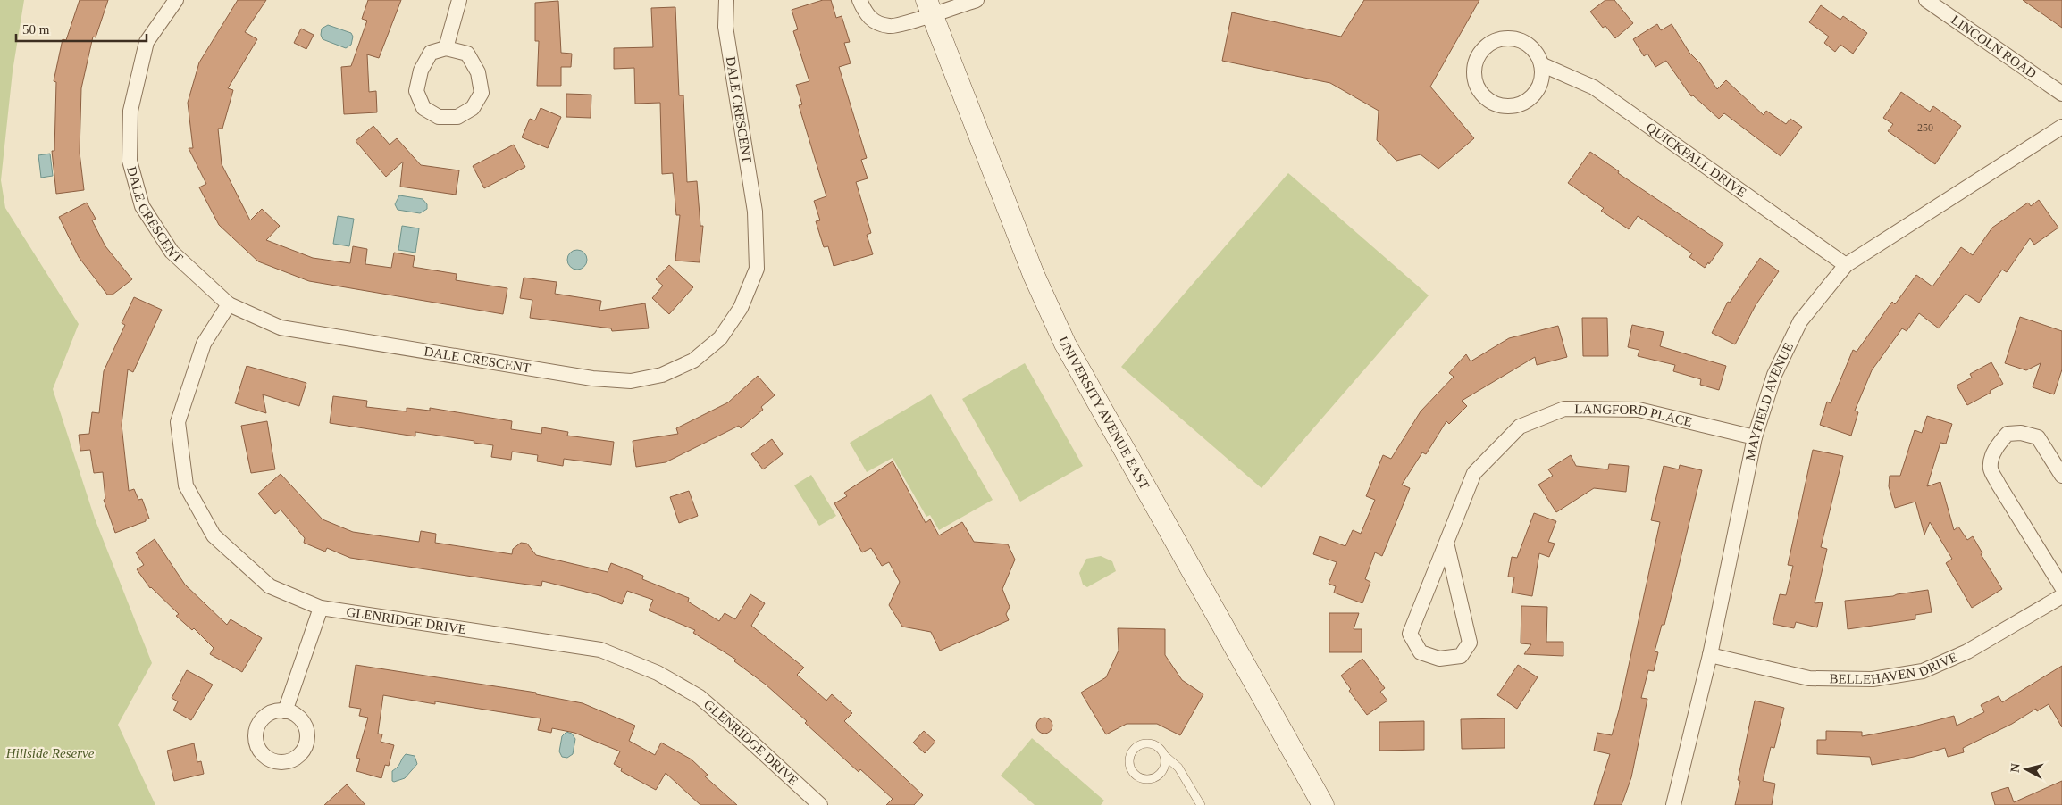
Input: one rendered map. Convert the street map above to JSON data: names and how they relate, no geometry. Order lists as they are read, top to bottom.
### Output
{
  "streets": {
    "main road": ["UNIVERSITY AVENUE EAST"],
    "street": [
      "LINCOLN ROAD",
      "DALE CRESCENT",
      "QUICKFALL DRIVE",
      "MAYFIELD AVENUE",
      "LANGFORD PLACE",
      "GLENRIDGE DRIVE",
      "BELLEHAVEN DRIVE"
    ]
  },
  "crossings": [
    ["DALE CRESCENT", "GLENRIDGE DRIVE"],
    ["QUICKFALL DRIVE", "MAYFIELD AVENUE"],
    ["MAYFIELD AVENUE", "LANGFORD PLACE"],
    ["MAYFIELD AVENUE", "BELLEHAVEN DRIVE"]
  ],
  "parks": ["Hillside Reserve"],
  "house_numbers": ["250"],
  "scale_bar": "50 m",
  "north": "left"
}
